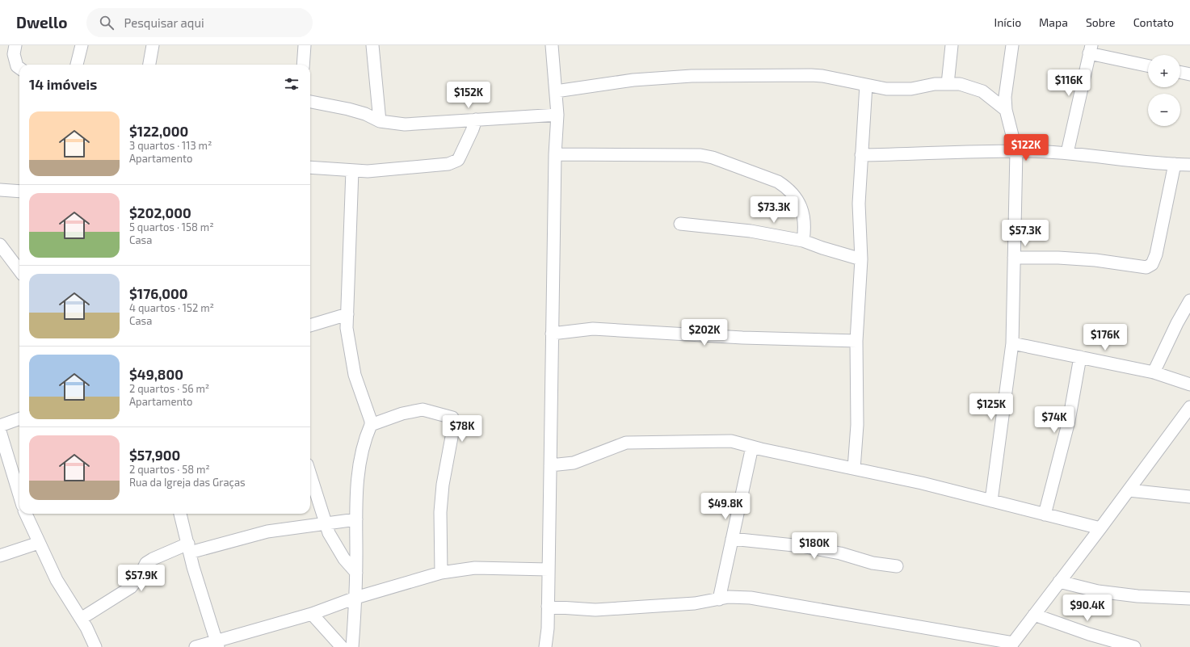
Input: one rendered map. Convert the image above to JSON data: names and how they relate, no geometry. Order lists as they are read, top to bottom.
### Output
{
  "page": {
    "header": "Dwello",
    "search": "Pesquisar aqui",
    "nav": [
      "Início",
      "Mapa",
      "Sobre",
      "Contato"
    ],
    "map_buttons": ["+", "−"],
    "heading": "14 imóveis",
    "price": [
      "$116K",
      "$152K",
      "$122K",
      "$73.3K",
      "$57.3K",
      "$202K",
      "$176K",
      "$125K",
      "$74K",
      "$78K",
      "$49.8K",
      "$180K",
      "$57.9K",
      "$90.4K"
    ],
    "list": [
      {
        "name": "$122,000",
        "note": "3 quartos · 113 m² · Apartamento"
      },
      {
        "name": "$202,000",
        "note": "5 quartos · 158 m² · Casa"
      },
      {
        "name": "$176,000",
        "note": "4 quartos · 152 m² · Casa"
      },
      {
        "name": "$49,800",
        "note": "2 quartos · 56 m² · Apartamento"
      },
      {
        "name": "$57,900",
        "note": "2 quartos · 58 m² · Rua da Igreja das Graças"
      }
    ]
  }
}
